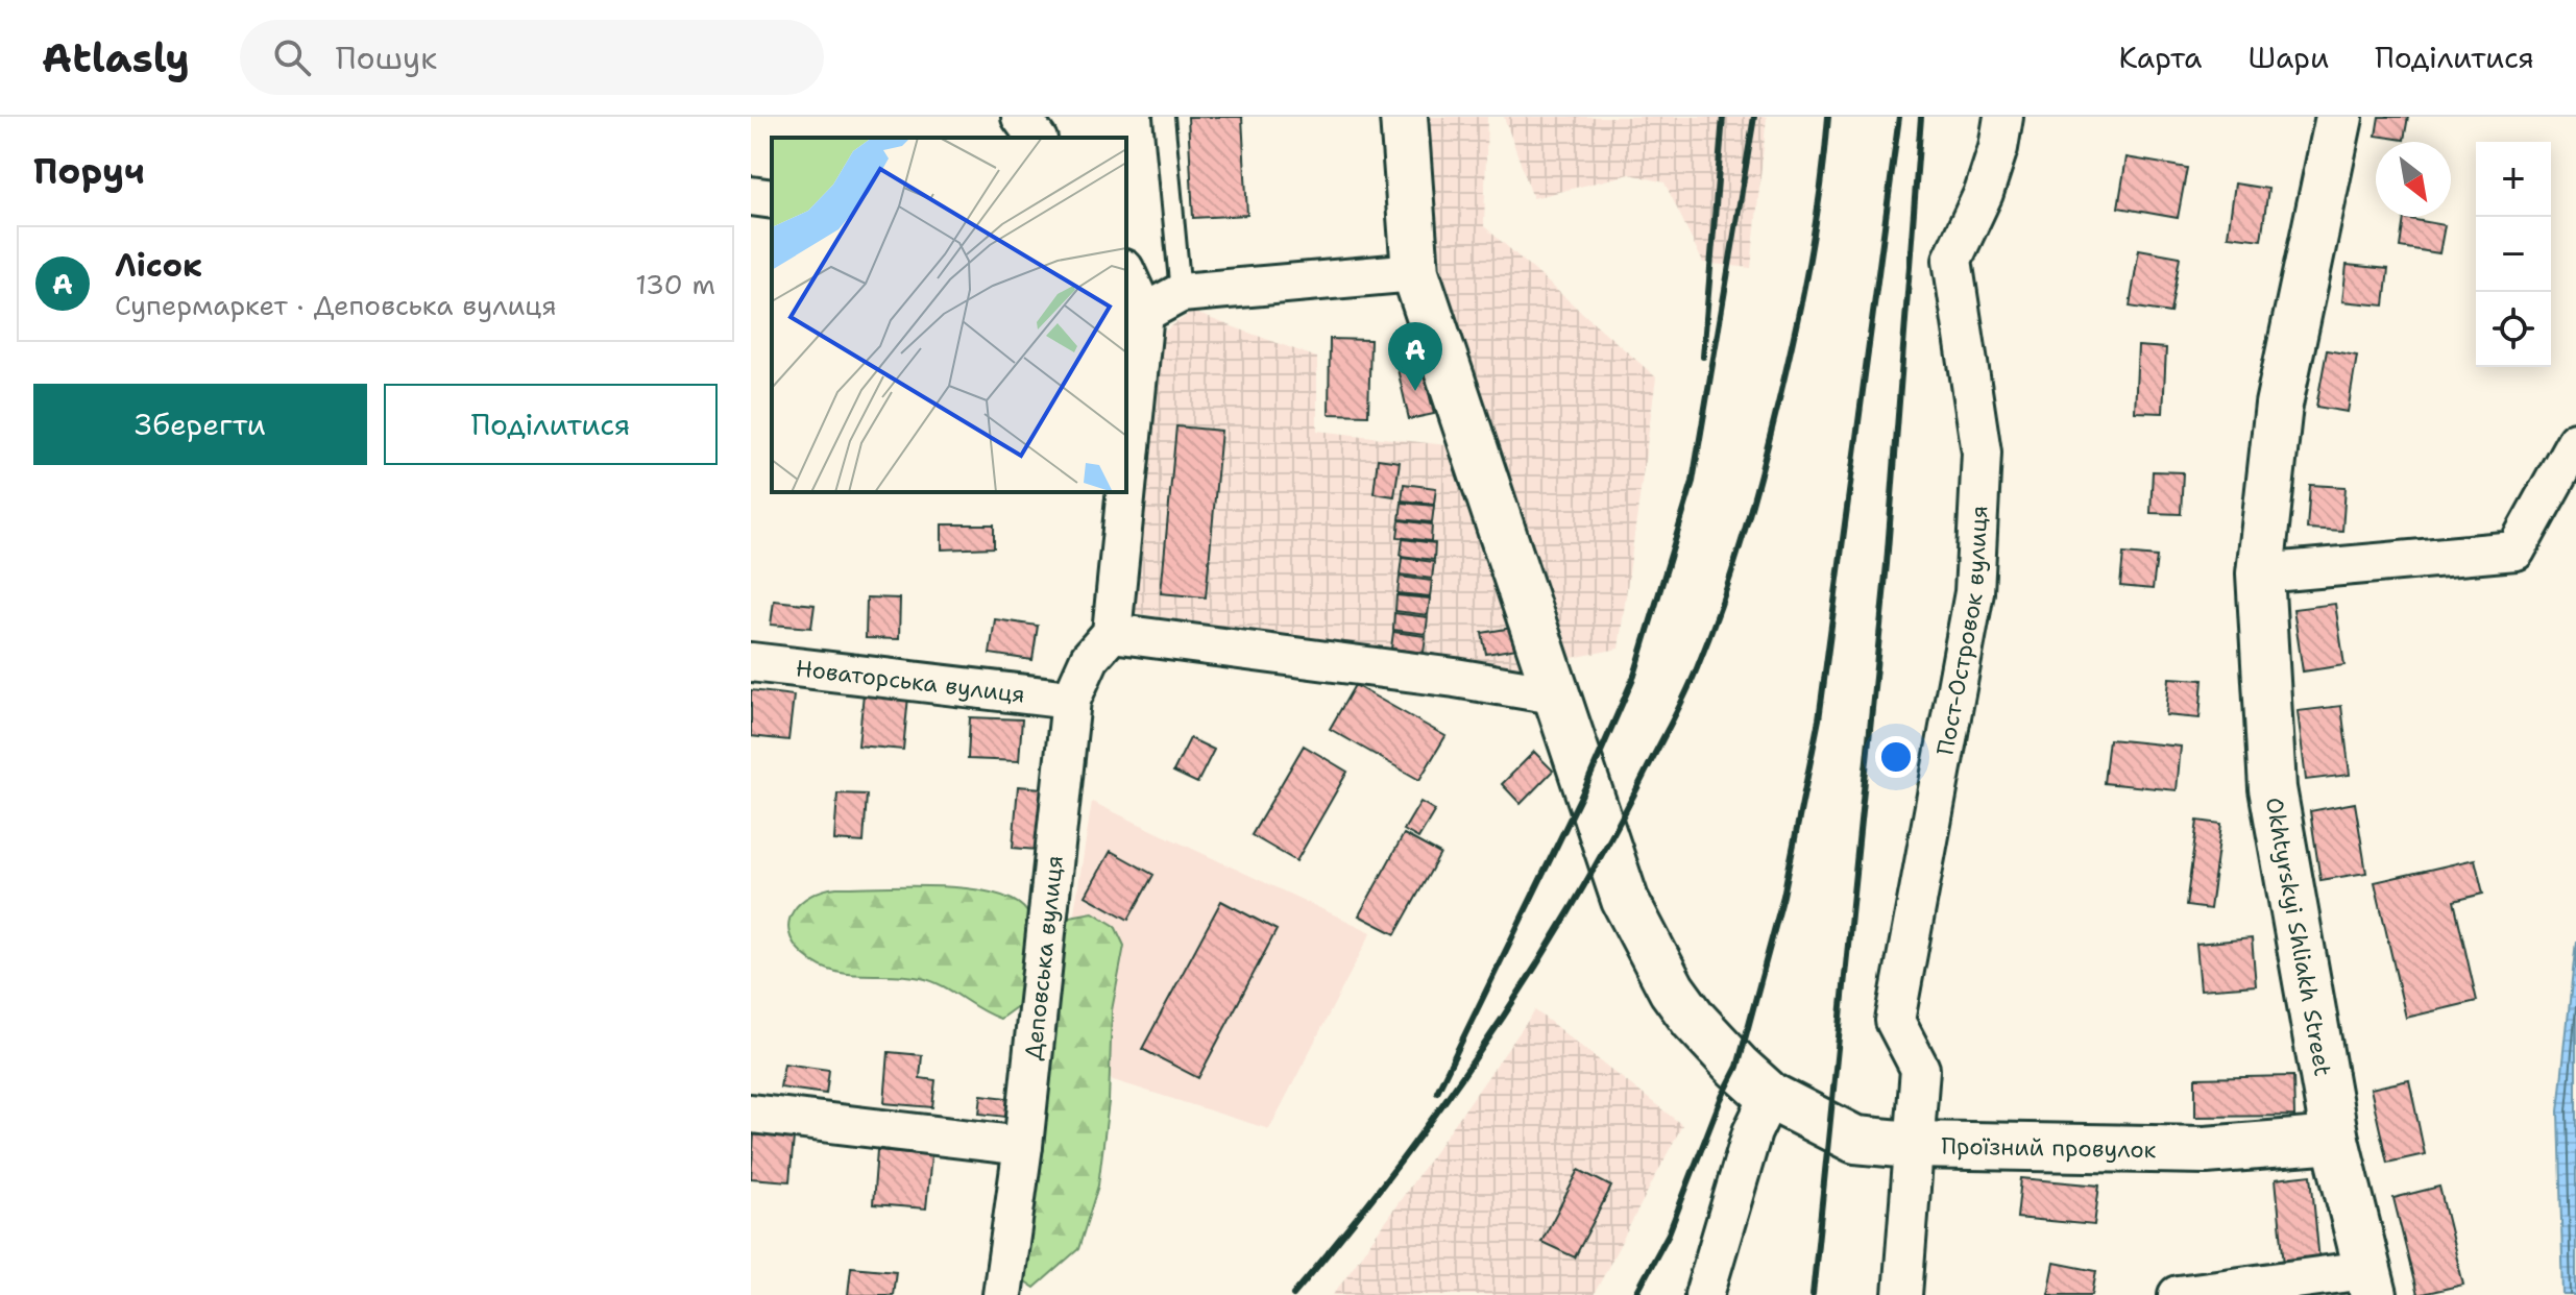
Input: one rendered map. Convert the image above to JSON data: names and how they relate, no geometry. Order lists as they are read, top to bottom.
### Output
{
  "streets": {
    "street": [
      "Пост-Островок вулиця",
      "Новаторська вулиця",
      "Okhtyrskyi Shliakh Street",
      "Деповська вулиця",
      "Проїзний провулок"
    ]
  },
  "crossings": [
    ["Пост-Островок вулиця", "Проїзний провулок"],
    ["Новаторська вулиця", "Деповська вулиця"],
    ["Okhtyrskyi Shliakh Street", "Проїзний провулок"]
  ],
  "north": "bottom right",
  "page": {
    "header": "Atlasly",
    "search": "Пошук",
    "nav": ["Карта", "Шари", "Поділитися"],
    "heading": "Поруч",
    "map_buttons": ["+", "−"],
    "list": [
      {
        "mark": "A",
        "name": "Лісок",
        "note": "Супермаркет · Деповська вулиця",
        "value": "130 m"
      }
    ],
    "pins": "A",
    "buttons": ["Зберегти", "Поділитися"]
  }
}
